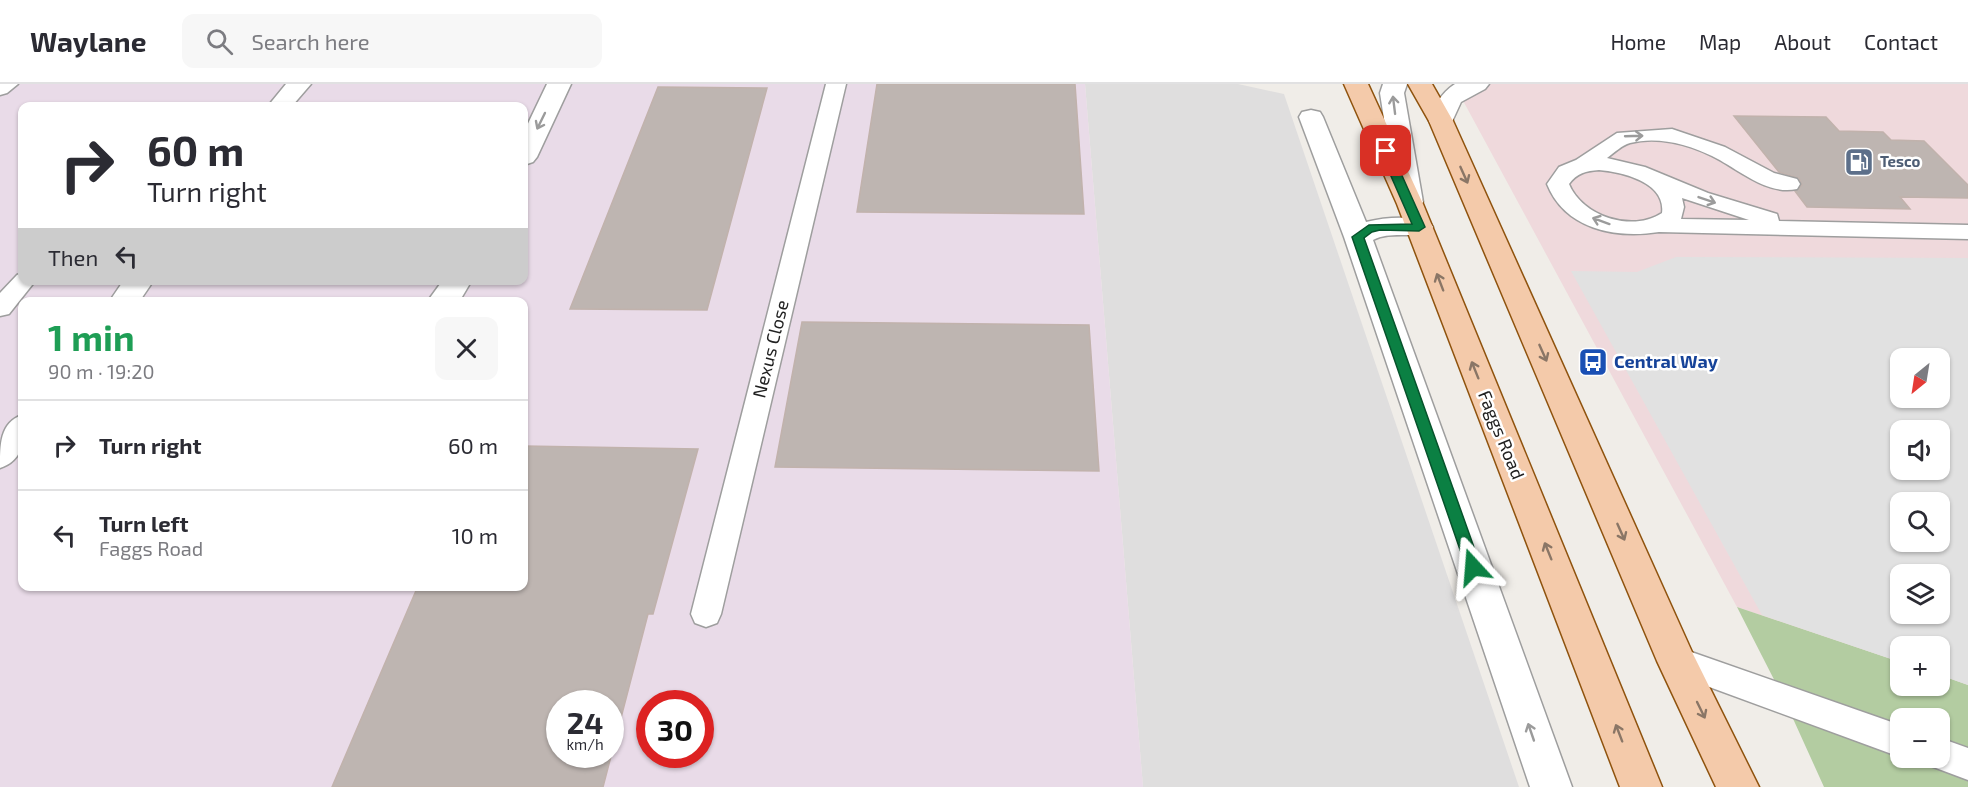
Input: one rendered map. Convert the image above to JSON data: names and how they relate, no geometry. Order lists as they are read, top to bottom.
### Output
{
  "streets": {
    "main road": ["Faggs Road"],
    "lane": ["Nexus Close"]
  },
  "places": {
    "fuel station": ["Tesco"],
    "bus stop": ["Central Way"]
  },
  "north": "bottom left",
  "page": {
    "header": "Waylane",
    "search": "Search here",
    "nav": [
      "Home",
      "Map",
      "About",
      "Contact"
    ],
    "turn": ["60 m", "Turn right"],
    "then": "Then",
    "heading": ["1 min", "90 m · 19:20"],
    "map_buttons": ["+", "−"],
    "list": [
      {
        "name": "Turn right",
        "value": "60 m"
      },
      {
        "name": "Turn left",
        "note": "Faggs Road",
        "value": "10 m"
      }
    ],
    "speed": "24 km/h",
    "limit": "30"
  }
}
